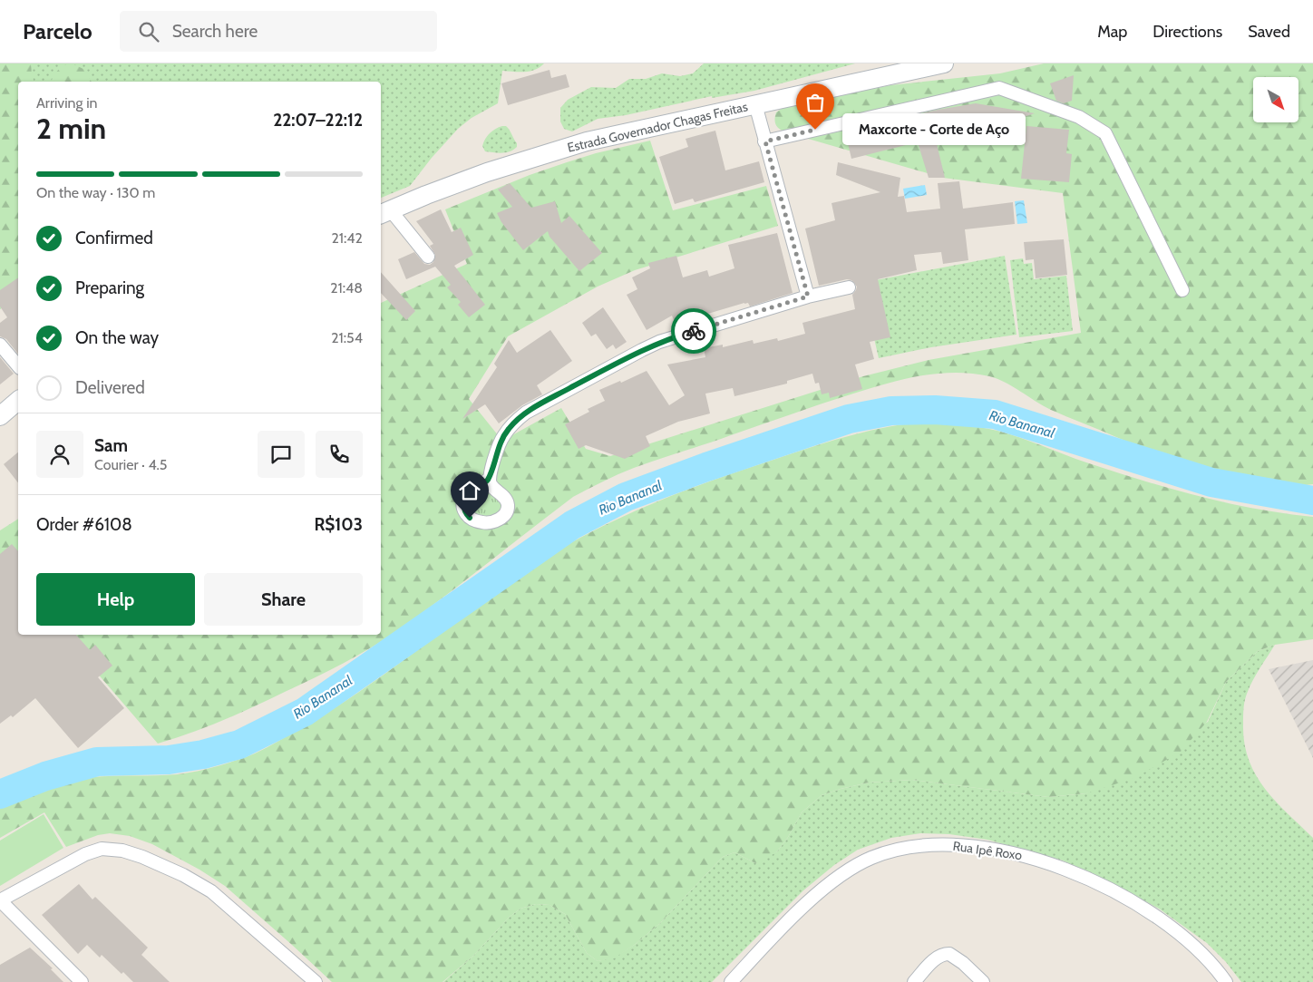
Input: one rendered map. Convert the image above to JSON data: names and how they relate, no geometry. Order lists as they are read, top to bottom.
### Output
{
  "streets": {
    "main road": ["Estrada Governador Chagas Freitas"],
    "street": ["Rua Ipê Roxo"]
  },
  "water": ["Rio Bananal"],
  "places": ["Maxcorte - Corte de Aço"],
  "north": "bottom right",
  "page": {
    "header": "Parcelo",
    "search": "Search here",
    "nav": ["Map", "Directions", "Saved"],
    "heading": ["2 min", "Arriving in", "22:07–22:12"],
    "panel": [
      "Sam",
      "Courier · 4.5",
      "Order #6108",
      "R$103"
    ],
    "bubble": "Maxcorte - Corte de Aço",
    "bar": "On the way · 130 m",
    "list": [
      ["Confirmed", "21:42"],
      ["Preparing", "21:48"],
      ["On the way", "21:54"],
      "Delivered"
    ],
    "buttons": ["Help", "Share"]
  }
}
